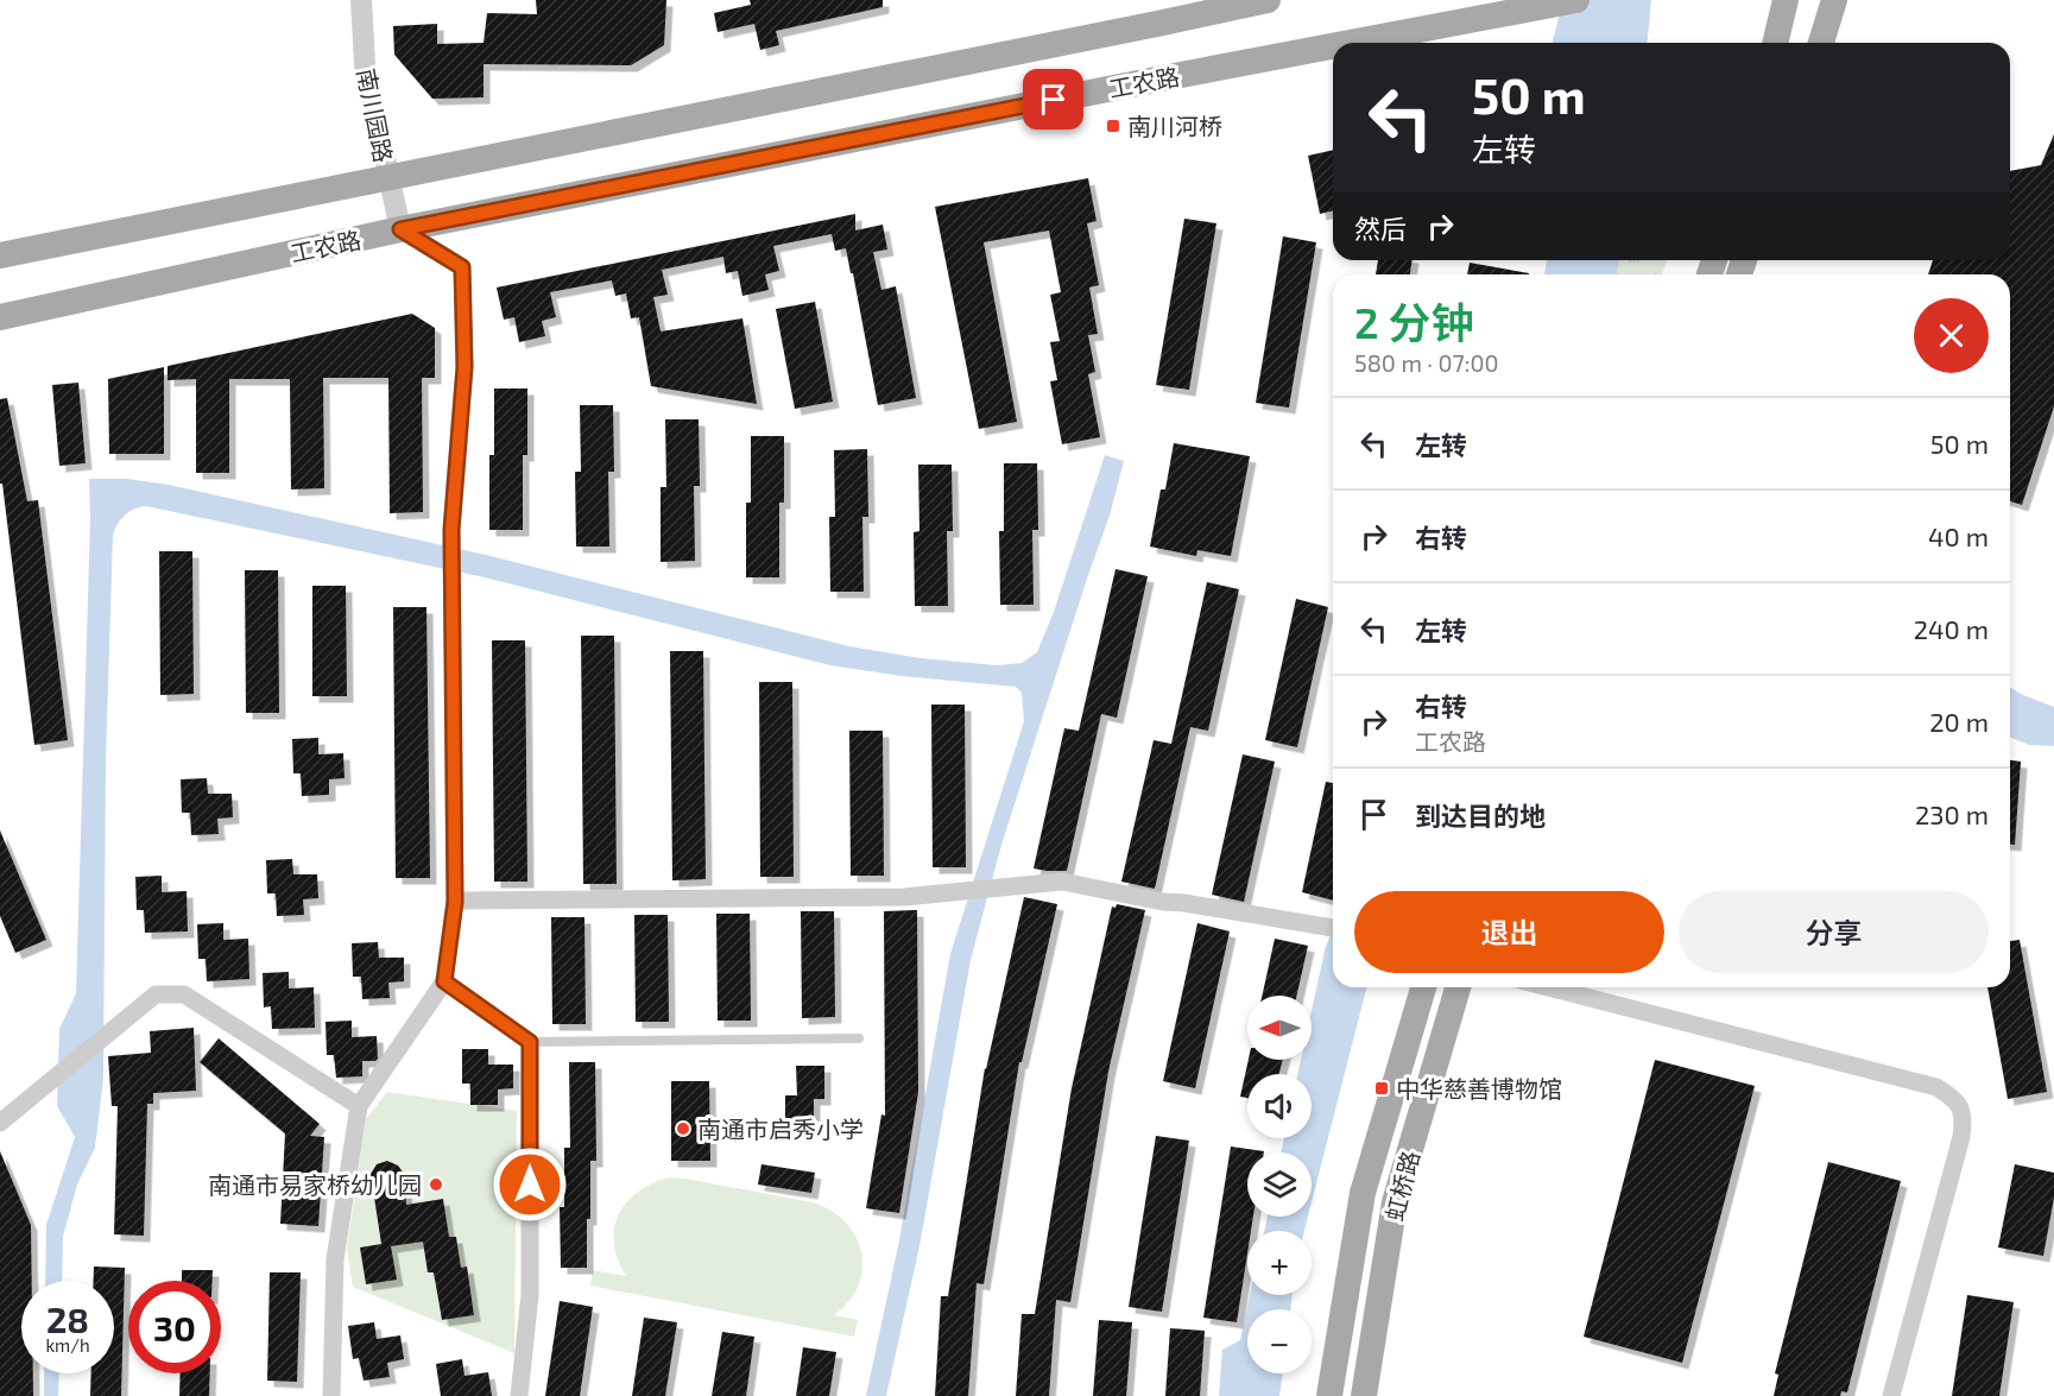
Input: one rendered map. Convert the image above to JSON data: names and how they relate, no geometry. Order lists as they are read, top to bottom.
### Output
{
  "streets": {
    "main road": ["工农路", "虹桥路"],
    "street": ["南川园路"]
  },
  "crossings": [
    ["工农路", "南川园路"]
  ],
  "places": {
    "transit": ["南川河桥", "中华慈善博物馆"],
    "other": ["南通市启秀小学", "南通市易家桥幼儿园"]
  },
  "north": "left",
  "page": {
    "turn": ["50 m", "左转"],
    "then": "然后",
    "heading": ["2 分钟", "580 m · 07:00"],
    "list": [
      {
        "name": "左转",
        "value": "50 m"
      },
      {
        "name": "右转",
        "value": "40 m"
      },
      {
        "name": "左转",
        "value": "240 m"
      },
      {
        "name": "右转",
        "note": "工农路",
        "value": "20 m"
      },
      {
        "name": "到达目的地",
        "value": "230 m"
      }
    ],
    "buttons": ["退出", "分享"],
    "map_buttons": ["+", "−"],
    "speed": "28 km/h",
    "limit": "30"
  }
}
